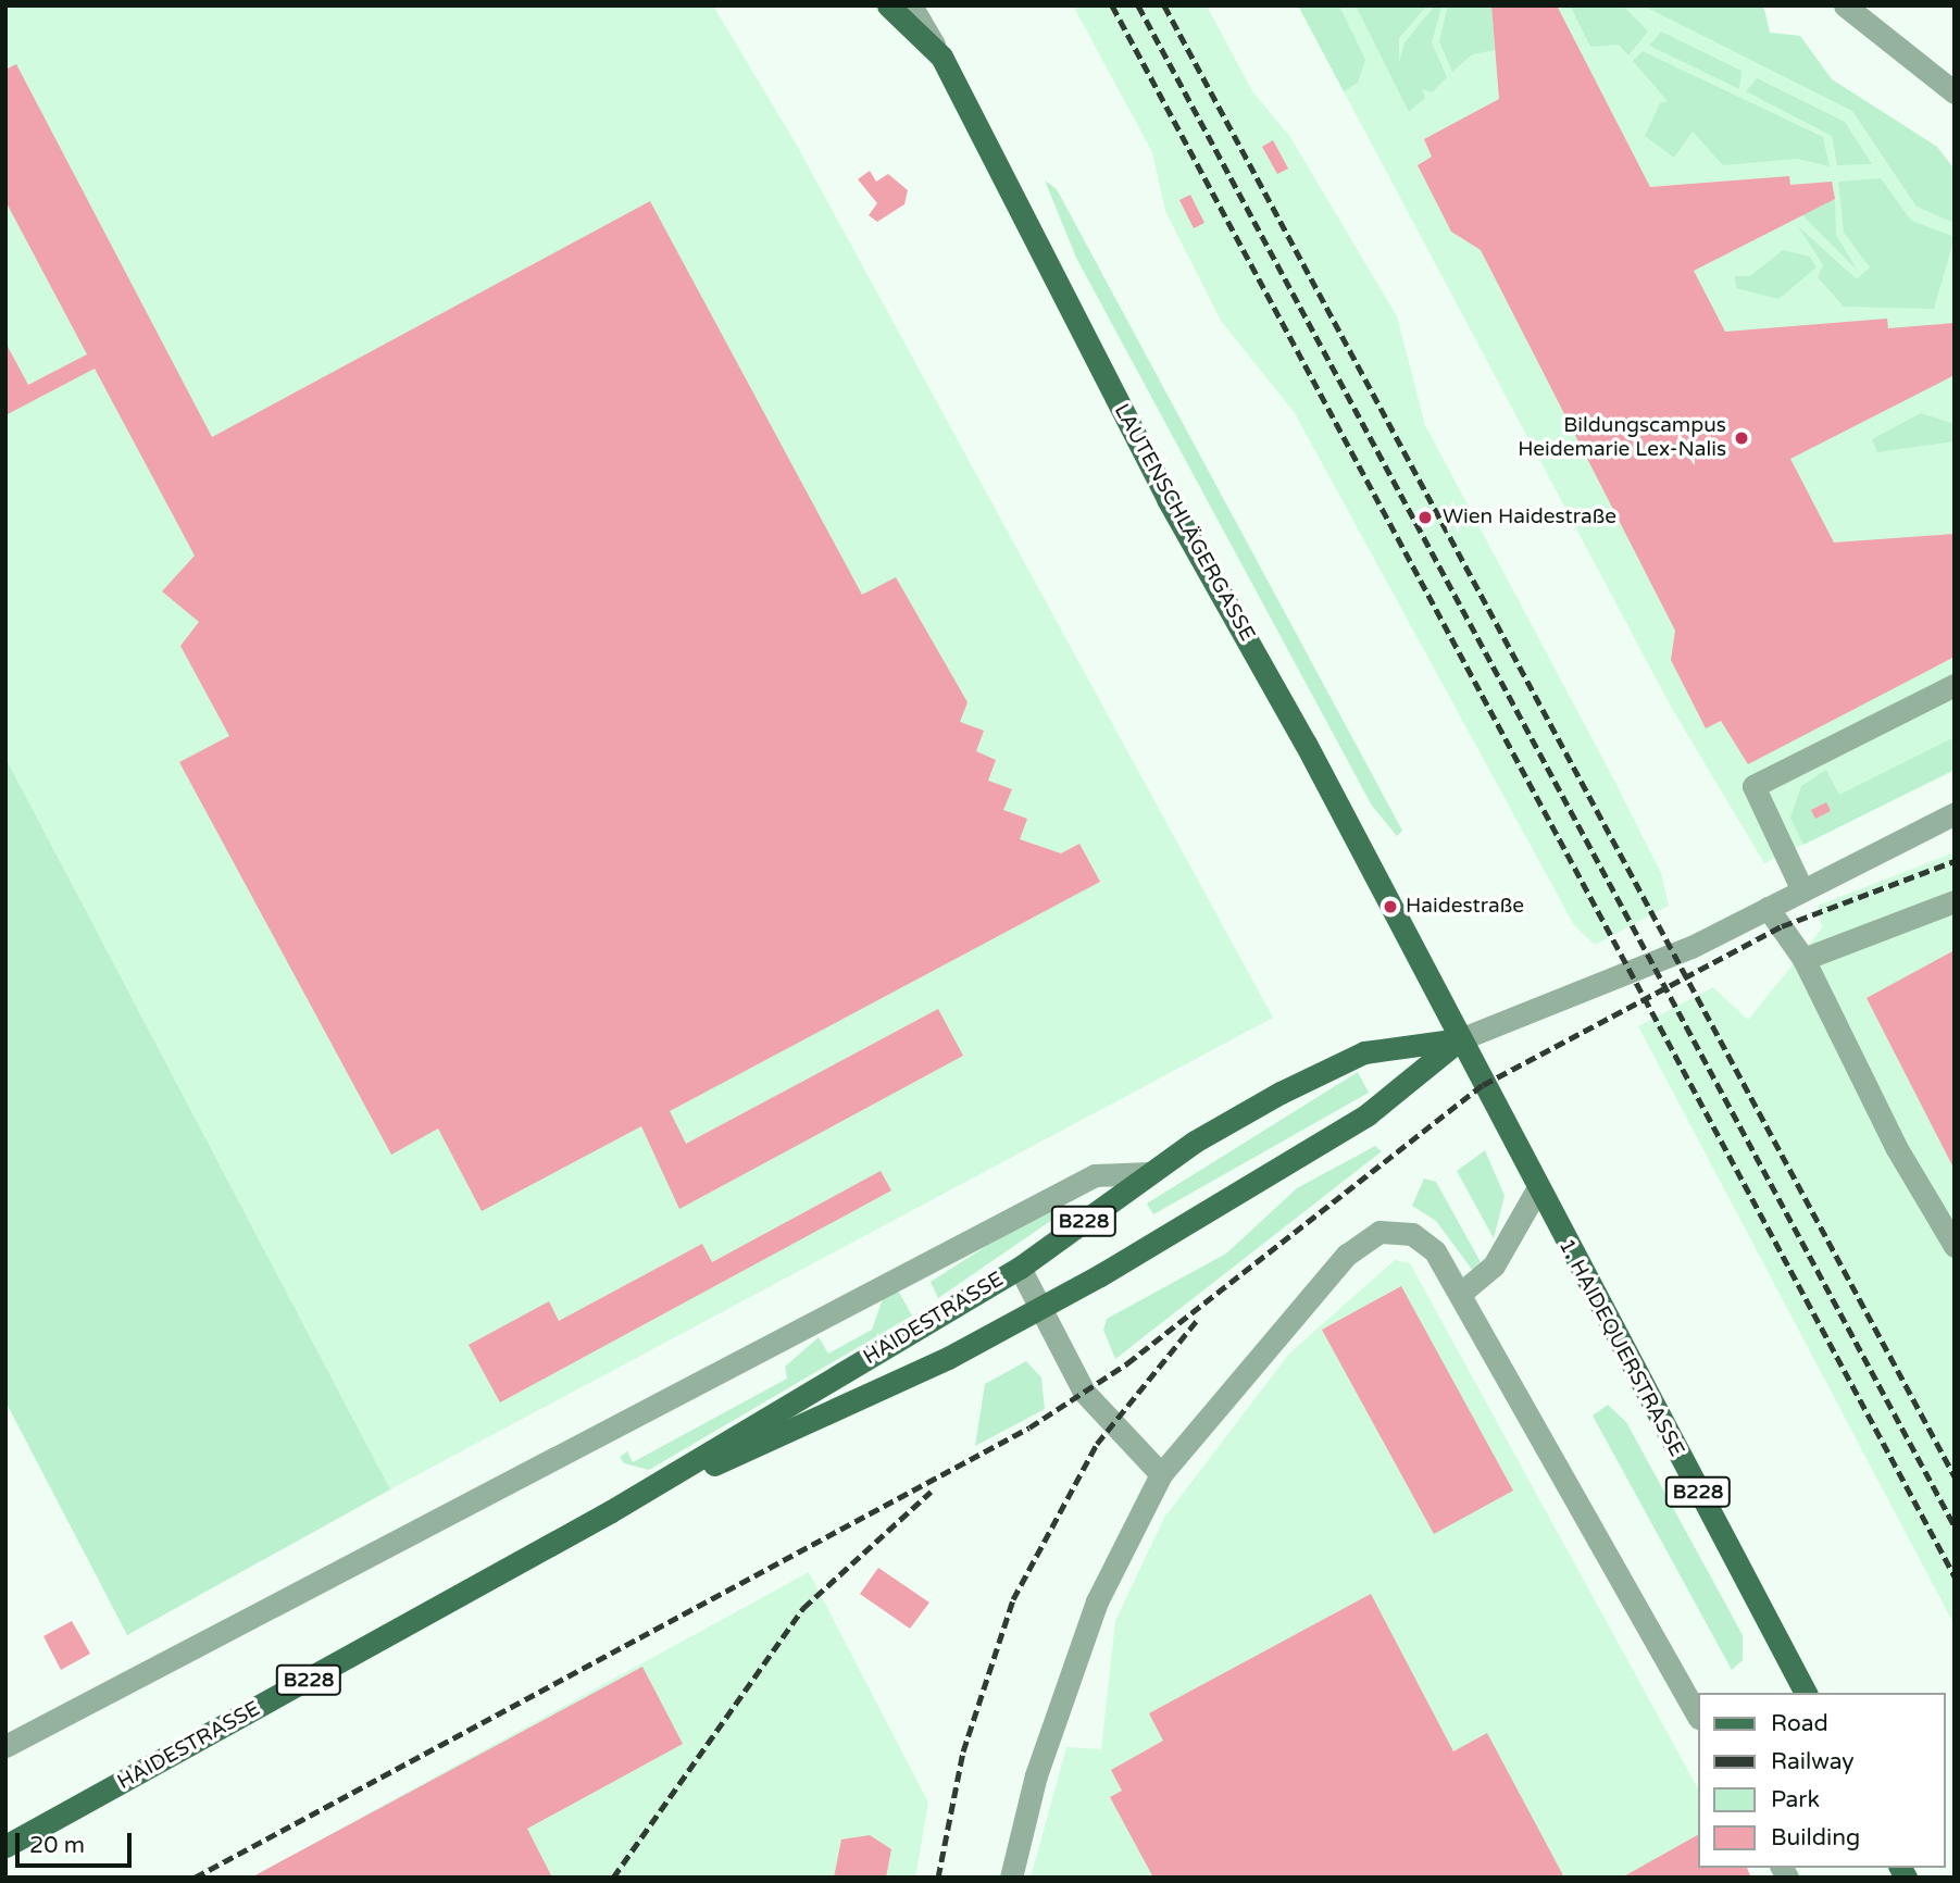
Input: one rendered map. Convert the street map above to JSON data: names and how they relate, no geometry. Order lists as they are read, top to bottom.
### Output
{
  "streets": {
    "main road": [
      "LAUTENSCHLÄGERGASSE",
      "B228",
      "HAIDESTRASSE",
      "1. HAIDEQUERSTRASSE"
    ]
  },
  "crossings": [
    ["LAUTENSCHLÄGERGASSE", "HAIDESTRASSE"],
    ["LAUTENSCHLÄGERGASSE", "1. HAIDEQUERSTRASSE"],
    ["HAIDESTRASSE", "1. HAIDEQUERSTRASSE"]
  ],
  "places": ["Bildungscampus Heidemarie Lex-Nalis", "Wien Haidestraße", "Haidestraße"],
  "legend": [
    "Road",
    "Railway",
    "Park",
    "Building"
  ],
  "scale_bar": "20 m"
}
